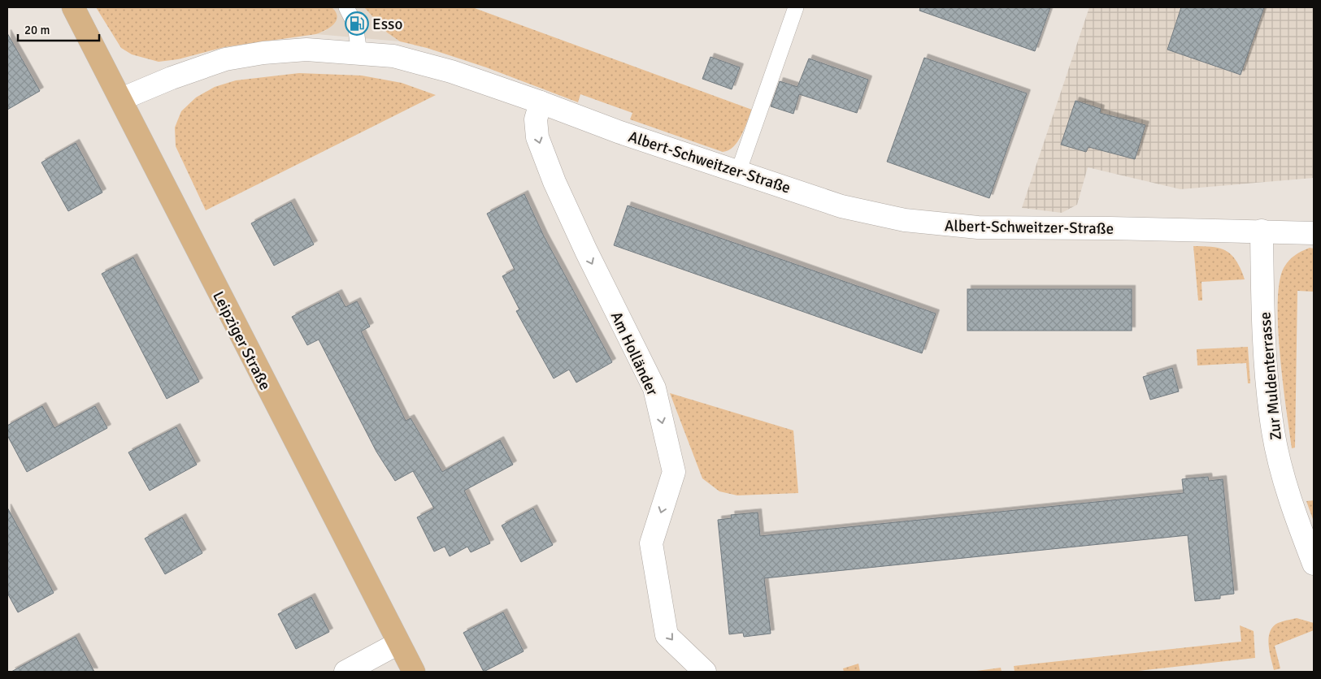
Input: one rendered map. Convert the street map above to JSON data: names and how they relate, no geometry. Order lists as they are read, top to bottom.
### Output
{
  "streets": {
    "main road": ["Leipziger Straße"],
    "street": ["Albert-Schweitzer-Straße", "Am Holländer", "Zur Muldenterrasse"]
  },
  "crossings": [
    ["Albert-Schweitzer-Straße", "Leipziger Straße"],
    ["Albert-Schweitzer-Straße", "Am Holländer"],
    ["Albert-Schweitzer-Straße", "Zur Muldenterrasse"]
  ],
  "one_way": ["Am Holländer"],
  "places": {
    "fuel station": ["Esso"]
  },
  "scale_bar": "20 m"
}
